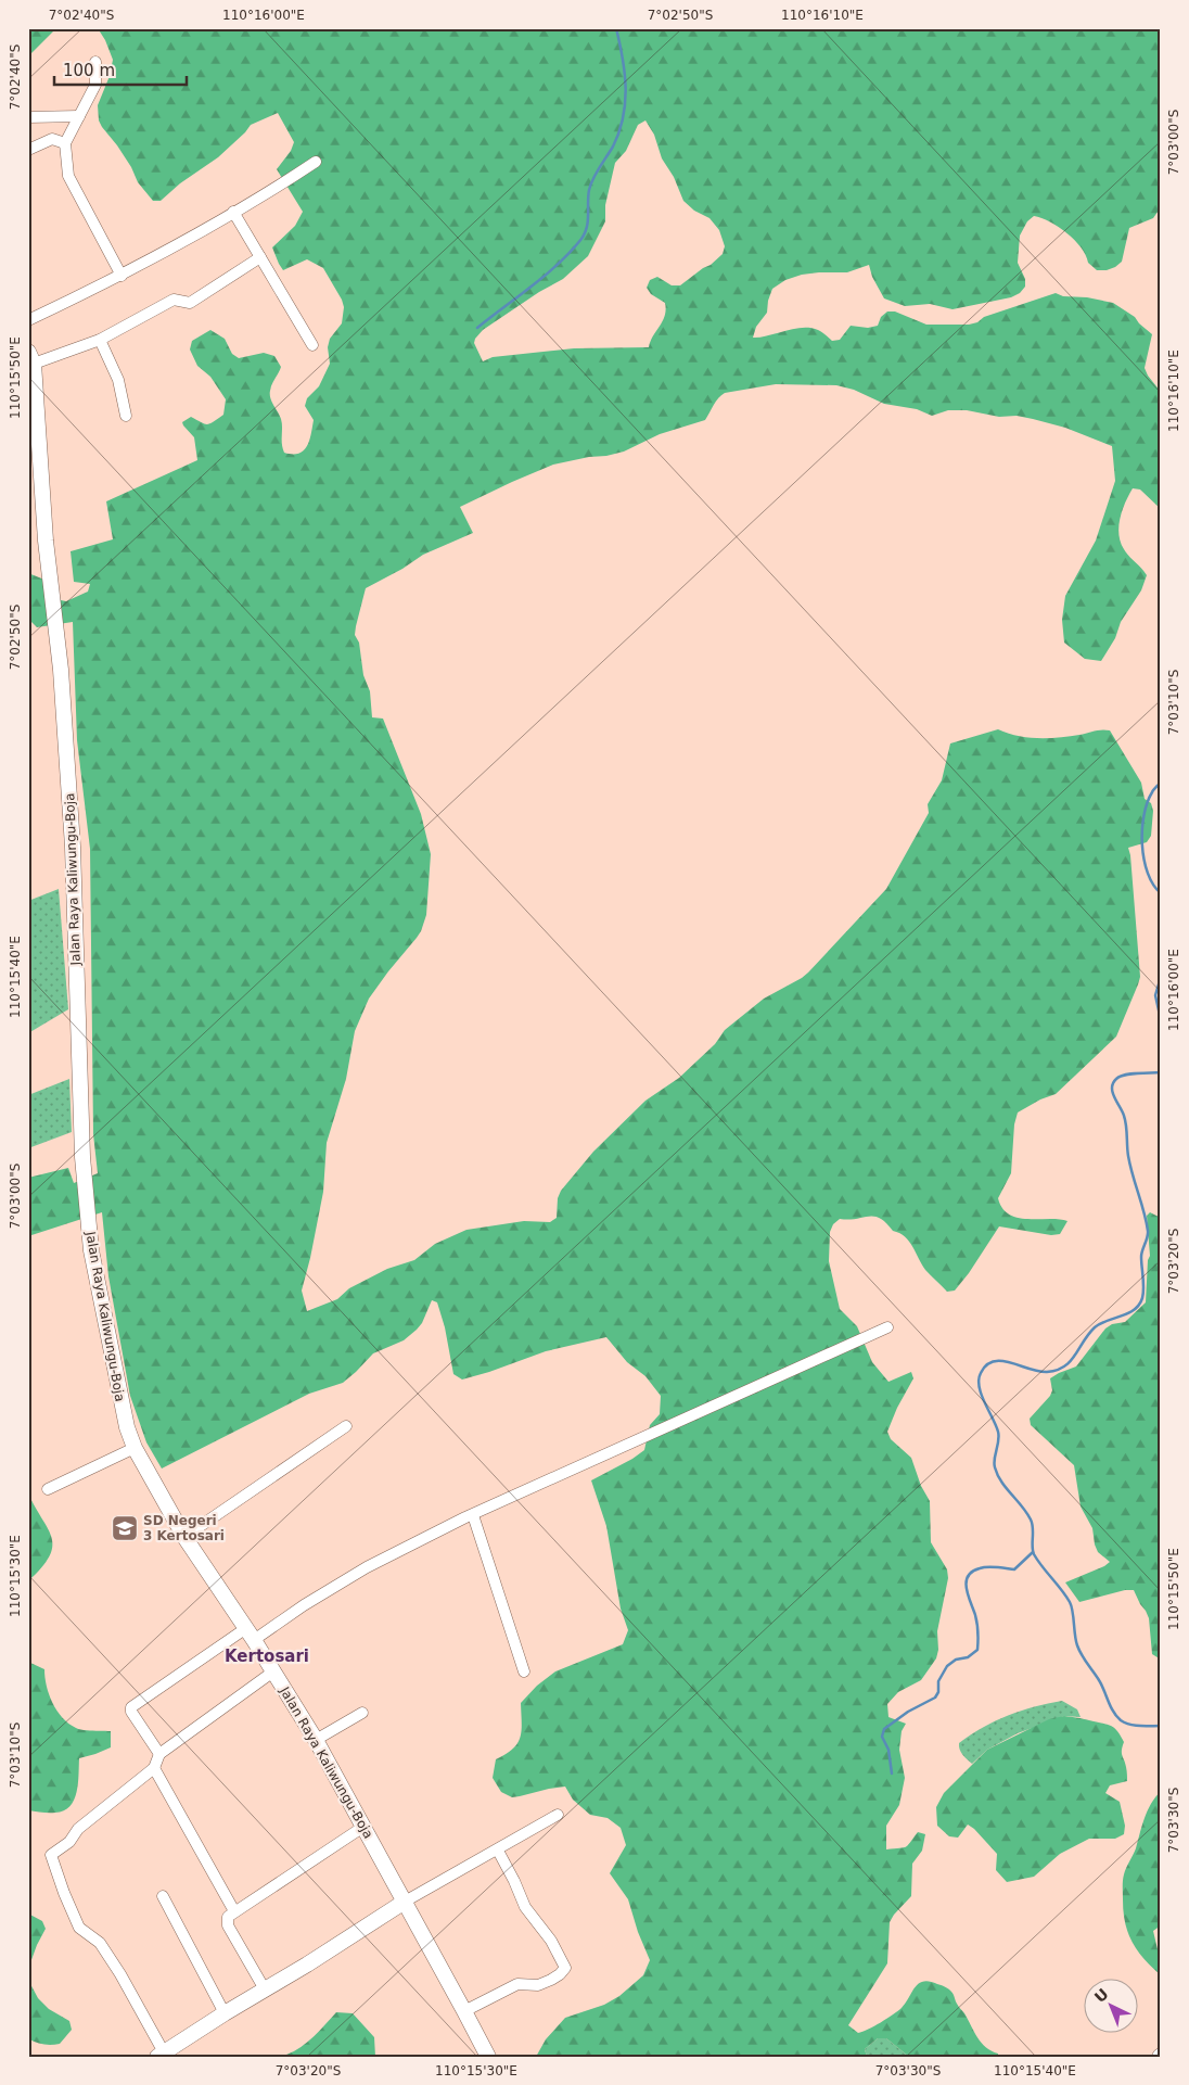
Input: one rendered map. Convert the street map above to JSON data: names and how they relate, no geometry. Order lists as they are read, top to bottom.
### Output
{
  "streets": {
    "main road": ["Jalan Raya Kaliwungu-Boja"]
  },
  "districts": ["Kertosari"],
  "places": {
    "school or university": ["SD Negeri 3 Kertosari"]
  },
  "scale_bar": "100 m",
  "north": "top left",
  "coordinates": [
    "7°02'40\"S",
    "110°16'00\"E",
    "7°02'50\"S",
    "110°16'10\"E",
    "7°03'00\"S",
    "110°15'50\"E",
    "7°03'10\"S",
    "110°15'40\"E",
    "7°03'20\"S",
    "110°15'30\"E",
    "7°03'30\"S"
  ]
}
